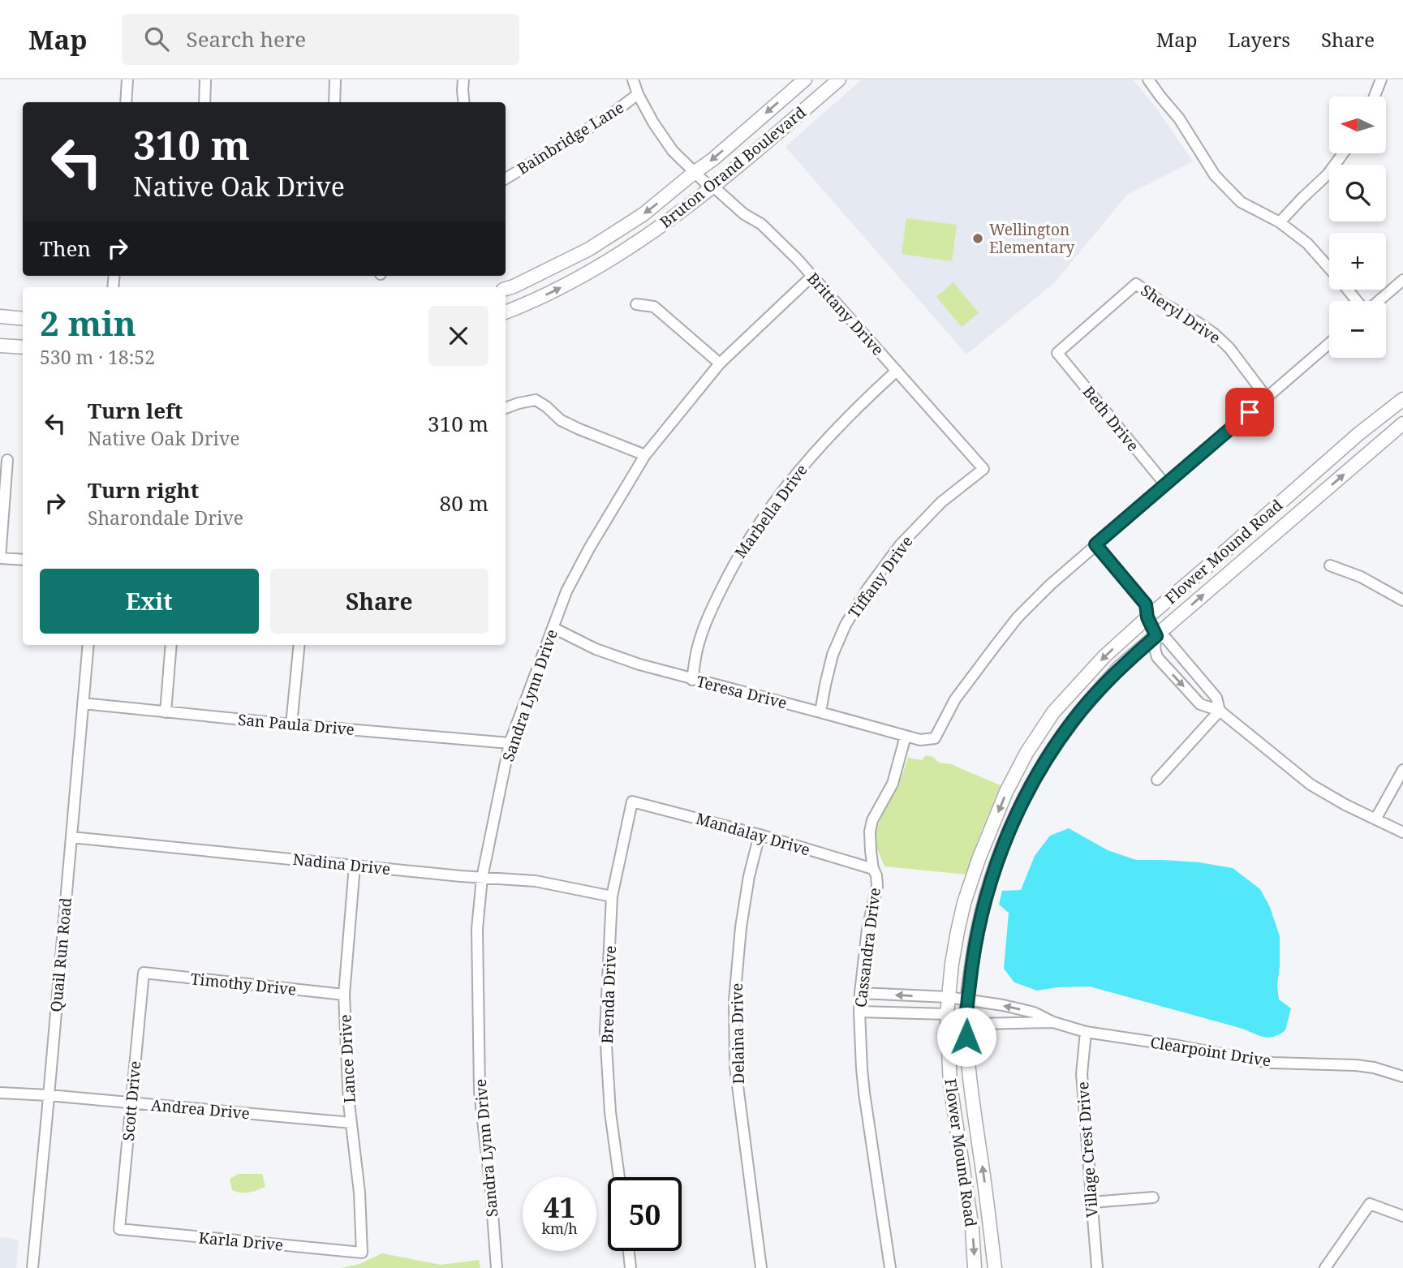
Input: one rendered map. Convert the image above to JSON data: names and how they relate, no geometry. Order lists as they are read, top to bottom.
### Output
{
  "streets": {
    "main road": ["Bruton Orand Boulevard", "Flower Mound Road"],
    "street": [
      "Bainbridge Lane",
      "Brittany Drive",
      "Sheryl Drive",
      "Beth Drive",
      "Marbella Drive",
      "Tiffany Drive",
      "Teresa Drive",
      "Sandra Lynn Drive",
      "San Paula Drive",
      "Mandalay Drive",
      "Nadina Drive",
      "Cassandra Drive",
      "Quail Run Road",
      "Timothy Drive",
      "Brenda Drive",
      "Delaina Drive",
      "Clearpoint Drive",
      "Lance Drive",
      "Scott Drive",
      "Andrea Drive",
      "Village Crest Drive",
      "Karla Drive"
    ]
  },
  "crossings": [
    ["Bainbridge Lane", "Brittany Drive"],
    ["Bruton Orand Boulevard", "Brittany Drive"],
    ["Brittany Drive", "Marbella Drive"],
    ["Brittany Drive", "Tiffany Drive"],
    ["Brittany Drive", "Sandra Lynn Drive"],
    ["Sheryl Drive", "Beth Drive"],
    ["Marbella Drive", "Teresa Drive"],
    ["Flower Mound Road", "Clearpoint Drive"],
    ["Tiffany Drive", "Teresa Drive"],
    ["Teresa Drive", "Sandra Lynn Drive"],
    ["Teresa Drive", "Cassandra Drive"],
    ["Sandra Lynn Drive", "San Paula Drive"],
    ["Sandra Lynn Drive", "Nadina Drive"],
    ["San Paula Drive", "Quail Run Road"],
    ["Mandalay Drive", "Cassandra Drive"],
    ["Mandalay Drive", "Brenda Drive"],
    ["Mandalay Drive", "Delaina Drive"],
    ["Nadina Drive", "Quail Run Road"],
    ["Nadina Drive", "Brenda Drive"],
    ["Nadina Drive", "Lance Drive"],
    ["Cassandra Drive", "Clearpoint Drive"],
    ["Quail Run Road", "Andrea Drive"],
    ["Timothy Drive", "Lance Drive"],
    ["Timothy Drive", "Scott Drive"],
    ["Clearpoint Drive", "Village Crest Drive"],
    ["Lance Drive", "Andrea Drive"],
    ["Lance Drive", "Karla Drive"],
    ["Scott Drive", "Andrea Drive"],
    ["Scott Drive", "Karla Drive"]
  ],
  "places": ["Wellington Elementary"],
  "north": "left",
  "page": {
    "header": "Map",
    "search": "Search here",
    "nav": ["Map", "Layers", "Share"],
    "map_buttons": ["+", "−"],
    "turn": ["310 m", "Native Oak Drive"],
    "then": "Then",
    "heading": ["2 min", "530 m · 18:52"],
    "list": [
      {
        "name": "Turn left",
        "note": "Native Oak Drive",
        "value": "310 m"
      },
      {
        "name": "Turn right",
        "note": "Sharondale Drive",
        "value": "80 m"
      }
    ],
    "buttons": ["Exit", "Share"],
    "speed": "41 km/h",
    "limit": "50"
  }
}
